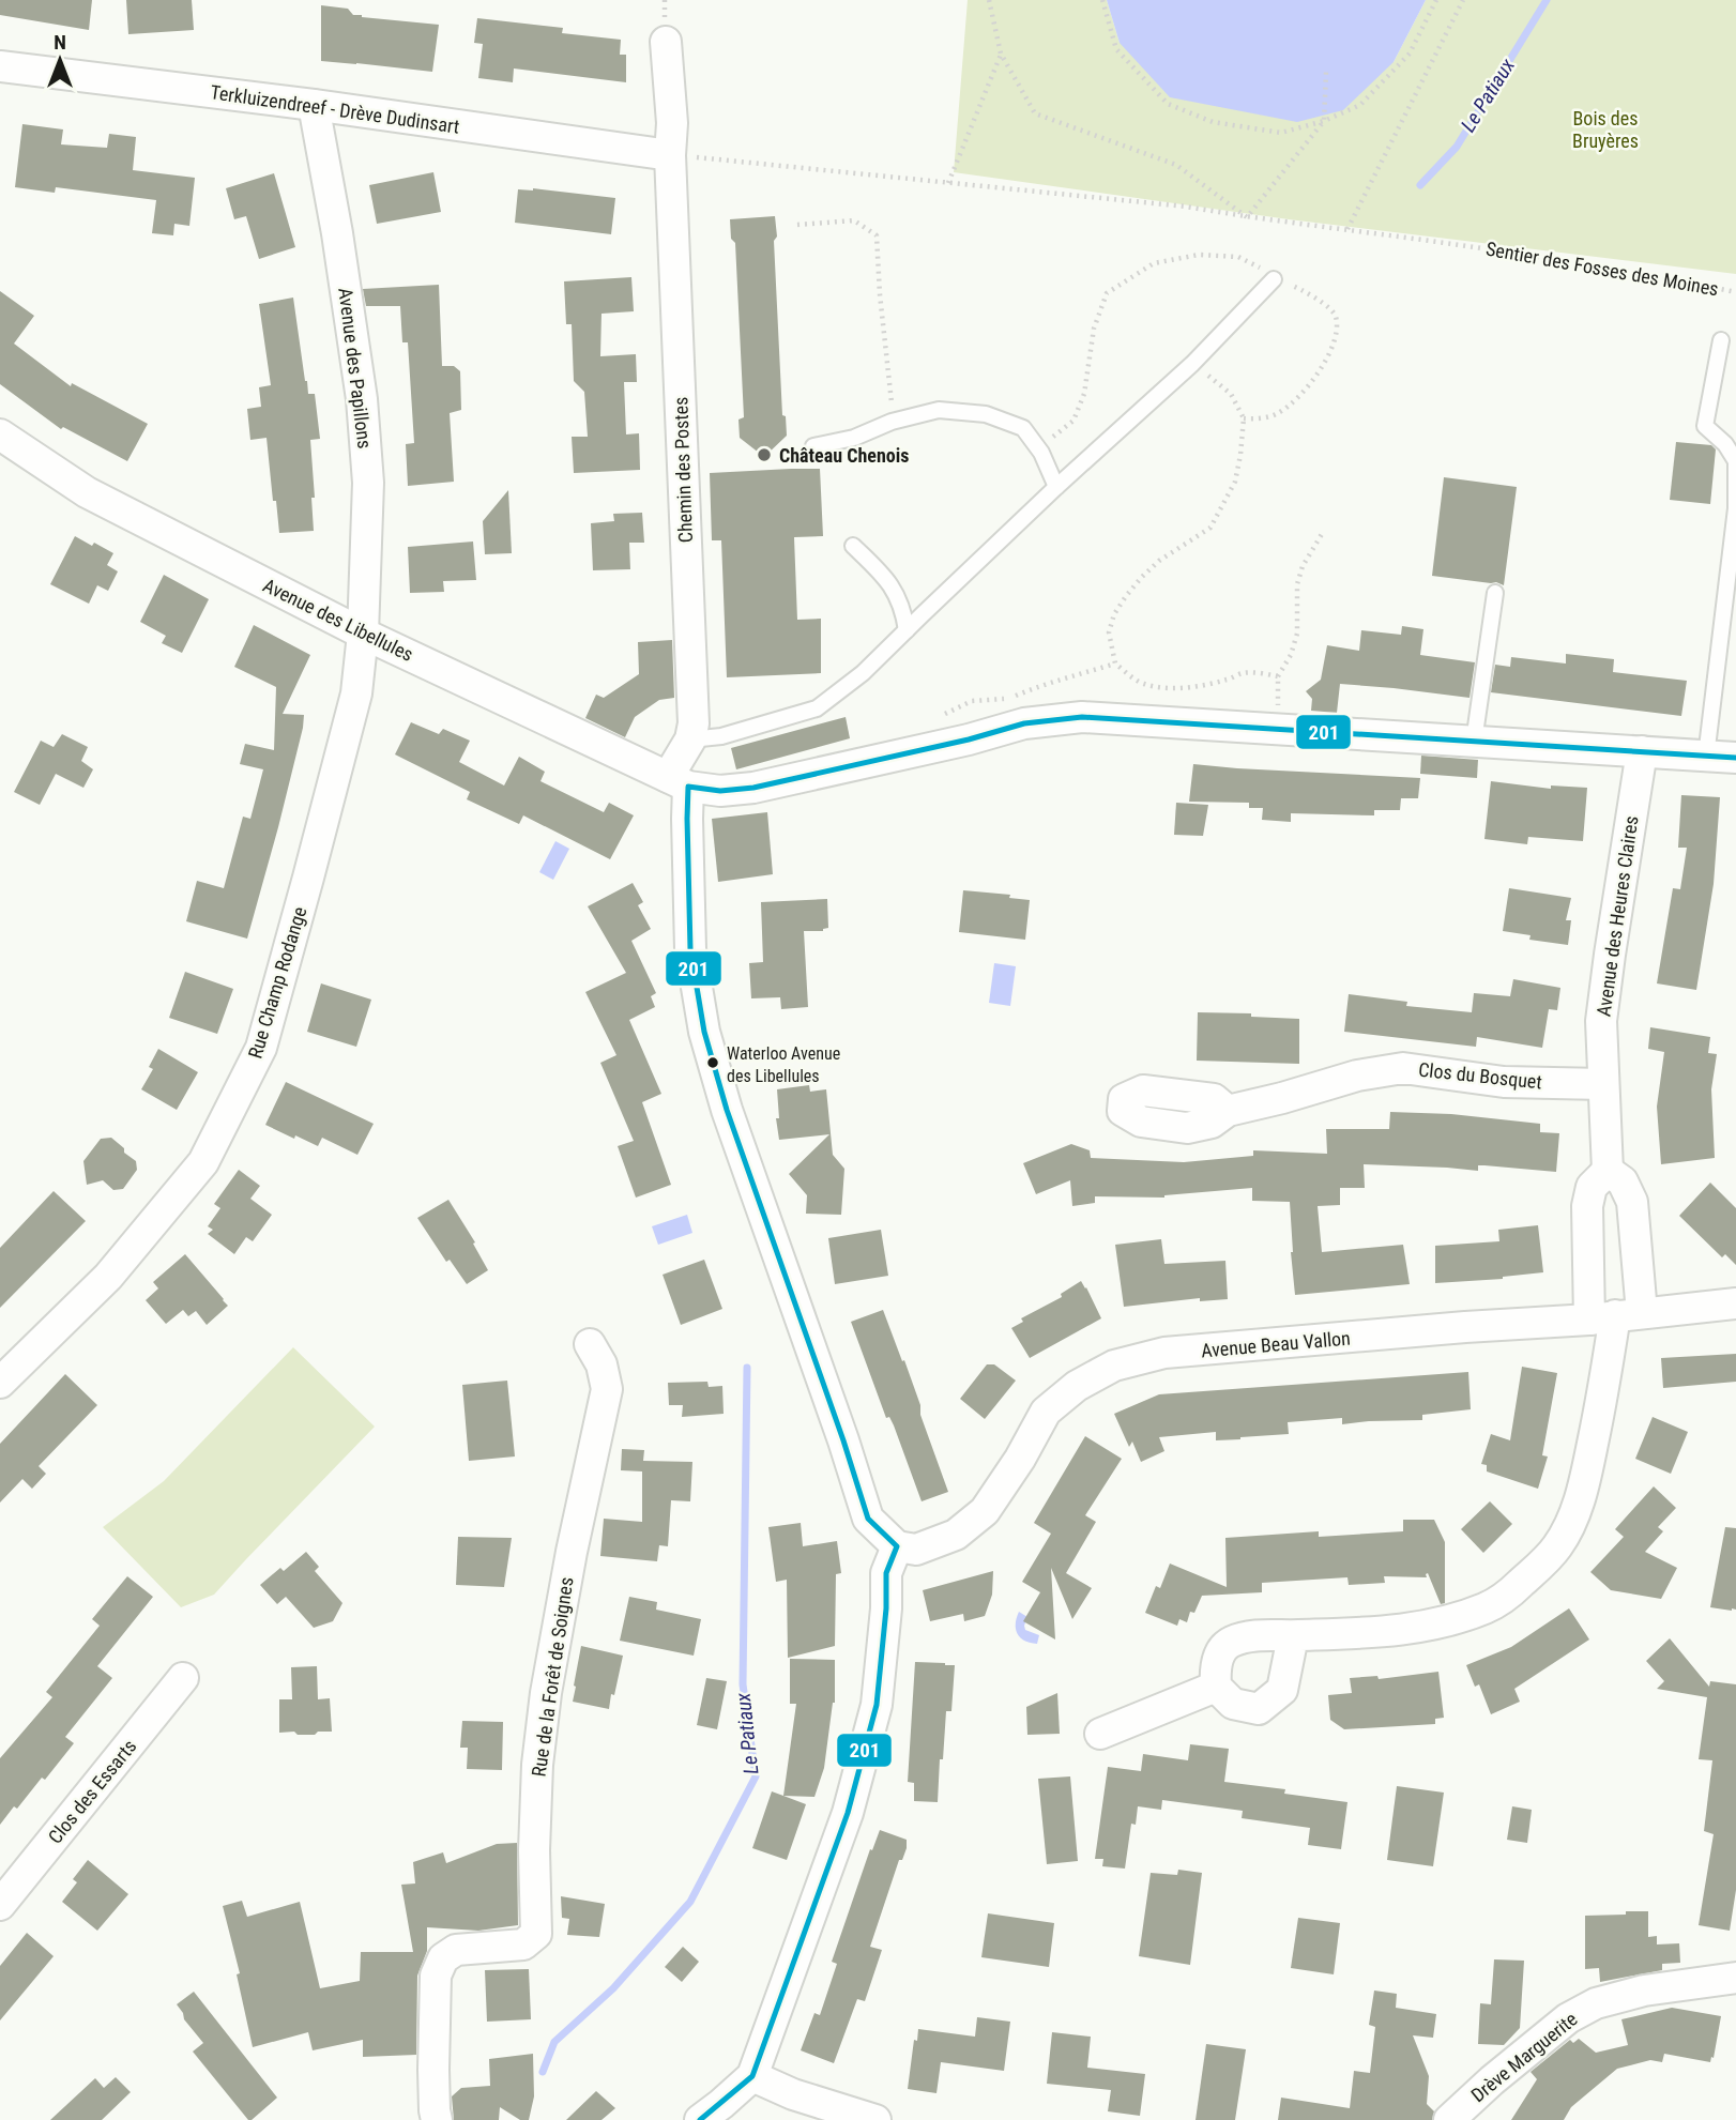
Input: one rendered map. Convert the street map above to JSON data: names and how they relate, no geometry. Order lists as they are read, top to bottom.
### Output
{
  "streets": {
    "street": [
      "Terkluizendreef - Drève Dudinsart",
      "Avenue des Papillons",
      "Chemin des Postes",
      "Avenue des Libellules",
      "Avenue des Heures Claires",
      "Rue Champ Rodange",
      "Clos du Bosquet",
      "Avenue Beau Vallon",
      "Rue de la Forêt de Soignes",
      "Clos des Essarts",
      "Drève Marguerite"
    ],
    "path": ["Sentier des Fosses des Moines"]
  },
  "crossings": [
    ["Terkluizendreef - Drève Dudinsart", "Sentier des Fosses des Moines"],
    ["Terkluizendreef - Drève Dudinsart", "Avenue des Papillons"],
    ["Terkluizendreef - Drève Dudinsart", "Chemin des Postes"],
    ["Sentier des Fosses des Moines", "Chemin des Postes"],
    ["Avenue des Papillons", "Avenue des Libellules"],
    ["Avenue des Papillons", "Rue Champ Rodange"],
    ["Chemin des Postes", "Avenue des Libellules"],
    ["Chemin des Postes", "Avenue Beau Vallon"],
    ["Avenue des Libellules", "Rue Champ Rodange"],
    ["Avenue des Heures Claires", "Clos du Bosquet"]
  ],
  "water": ["Le Patiaux"],
  "parks": ["Bois des Bruyères"],
  "places": ["Château Chenois", "Waterloo Avenue des Libellules"],
  "lines": ["transit line 201"],
  "north": "top"
}
